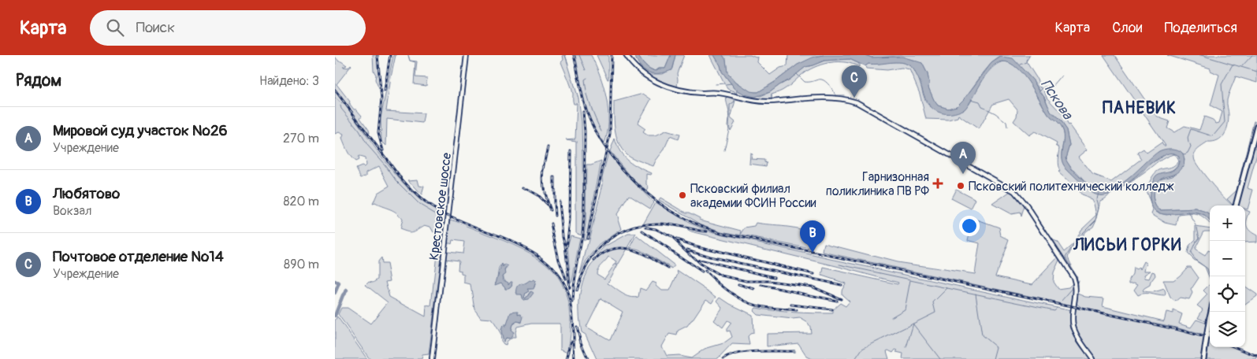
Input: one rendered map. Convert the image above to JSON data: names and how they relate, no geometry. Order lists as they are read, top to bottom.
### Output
{
  "streets": {
    "main road": ["Крестовское шоссе"]
  },
  "districts": ["ПАНЕВИК", "ЛИСЬИ ГОРКИ"],
  "water": ["Пскова"],
  "places": {
    "health": ["Гарнизонная поликлиника ПВ РФ"],
    "other": ["Псковский политехнический колледж", "Псковский филиал академии ФСИН России"]
  },
  "page": {
    "header": "Карта",
    "search": "Поиск",
    "nav": ["Карта", "Слои", "Поделиться"],
    "heading": ["Рядом", "Найдено: 3"],
    "pins": ["C", "A", "B"],
    "list": [
      {
        "mark": "A",
        "name": "Мировой суд участок №26",
        "note": "Учреждение",
        "value": "270 m"
      },
      {
        "mark": "B",
        "name": "Любятово",
        "note": "Вокзал",
        "value": "820 m"
      },
      {
        "mark": "C",
        "name": "Почтовое отделение №14",
        "note": "Учреждение",
        "value": "890 m"
      }
    ],
    "map_buttons": ["+", "−"]
  }
}
